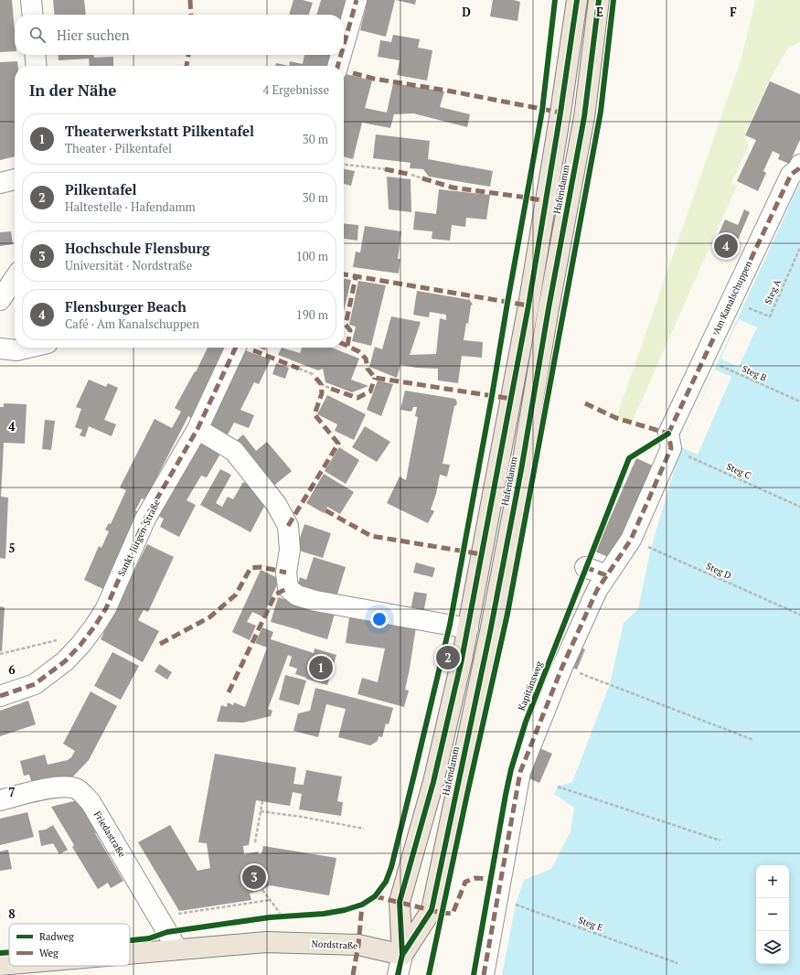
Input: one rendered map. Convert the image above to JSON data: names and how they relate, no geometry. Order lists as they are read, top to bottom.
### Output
{
  "streets": {
    "main road": ["Hafendamm", "Nordstraße"],
    "street": ["Am Kanalschuppen", "Sankt-Jürgen-Straße", "Friedastraße"],
    "path": [
      "Steg A",
      "Steg B",
      "Steg C",
      "Steg D",
      "Steg E"
    ],
    "cycle path": ["Kapitänsweg"]
  },
  "crossings": [
    ["Hafendamm", "Nordstraße"],
    ["Am Kanalschuppen", "Steg B"],
    ["Am Kanalschuppen", "Steg C"],
    ["Friedastraße", "Nordstraße"]
  ],
  "legend": ["Radweg", "Weg"],
  "page": {
    "search": "Hier suchen",
    "heading": ["In der Nähe", "4 Ergebnisse"],
    "list": [
      {
        "mark": "1",
        "name": "Theaterwerkstatt Pilkentafel",
        "note": "Theater · Pilkentafel",
        "value": "30 m"
      },
      {
        "mark": "2",
        "name": "Pilkentafel",
        "note": "Haltestelle · Hafendamm",
        "value": "30 m"
      },
      {
        "mark": "3",
        "name": "Hochschule Flensburg",
        "note": "Universität · Nordstraße",
        "value": "100 m"
      },
      {
        "mark": "4",
        "name": "Flensburger Beach",
        "note": "Café · Am Kanalschuppen",
        "value": "190 m"
      }
    ],
    "pins": [
      "4",
      "2",
      "1",
      "3"
    ],
    "map_buttons": ["+", "−"]
  },
  "grid": {
    "columns": ["D", "E", "F"],
    "rows": [
      "4",
      "5",
      "6",
      "7",
      "8"
    ]
  }
}
